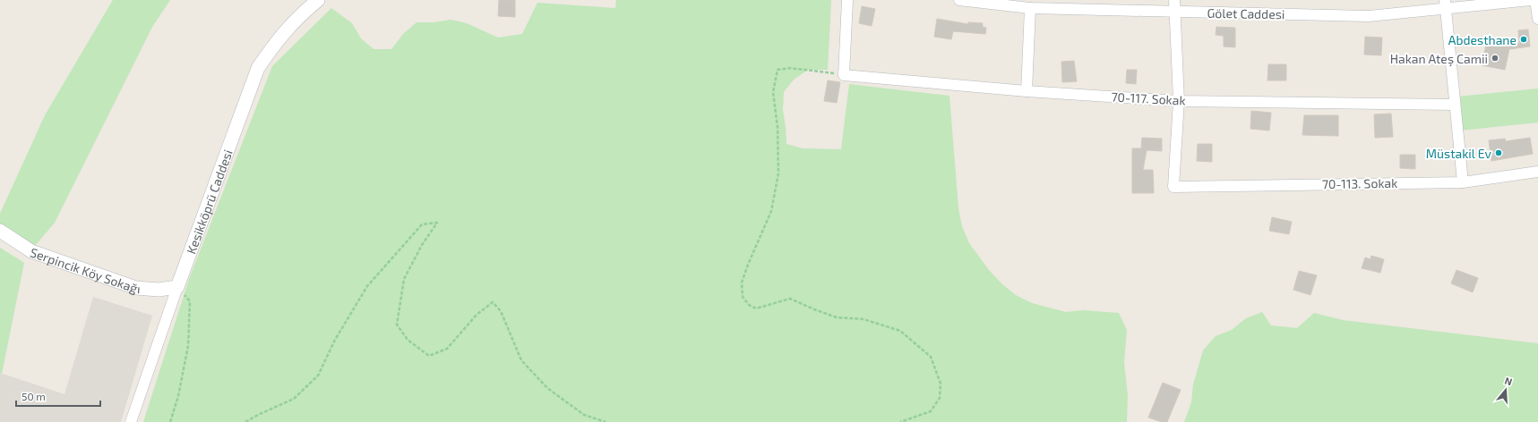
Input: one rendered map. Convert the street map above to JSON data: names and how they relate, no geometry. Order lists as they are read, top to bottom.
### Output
{
  "streets": {
    "street": [
      "Gölet Caddesi",
      "70-117. Sokak",
      "70-113. Sokak",
      "Kesikköprü Caddesi",
      "Serpincik Köy Sokağı"
    ]
  },
  "crossings": [
    ["70-117. Sokak", "70-113. Sokak"],
    ["Kesikköprü Caddesi", "Serpincik Köy Sokağı"]
  ],
  "places": ["Abdesthane", "Hakan Ateş Camii", "Müstakil Ev"],
  "scale_bar": "50 m",
  "north": "top"
}
